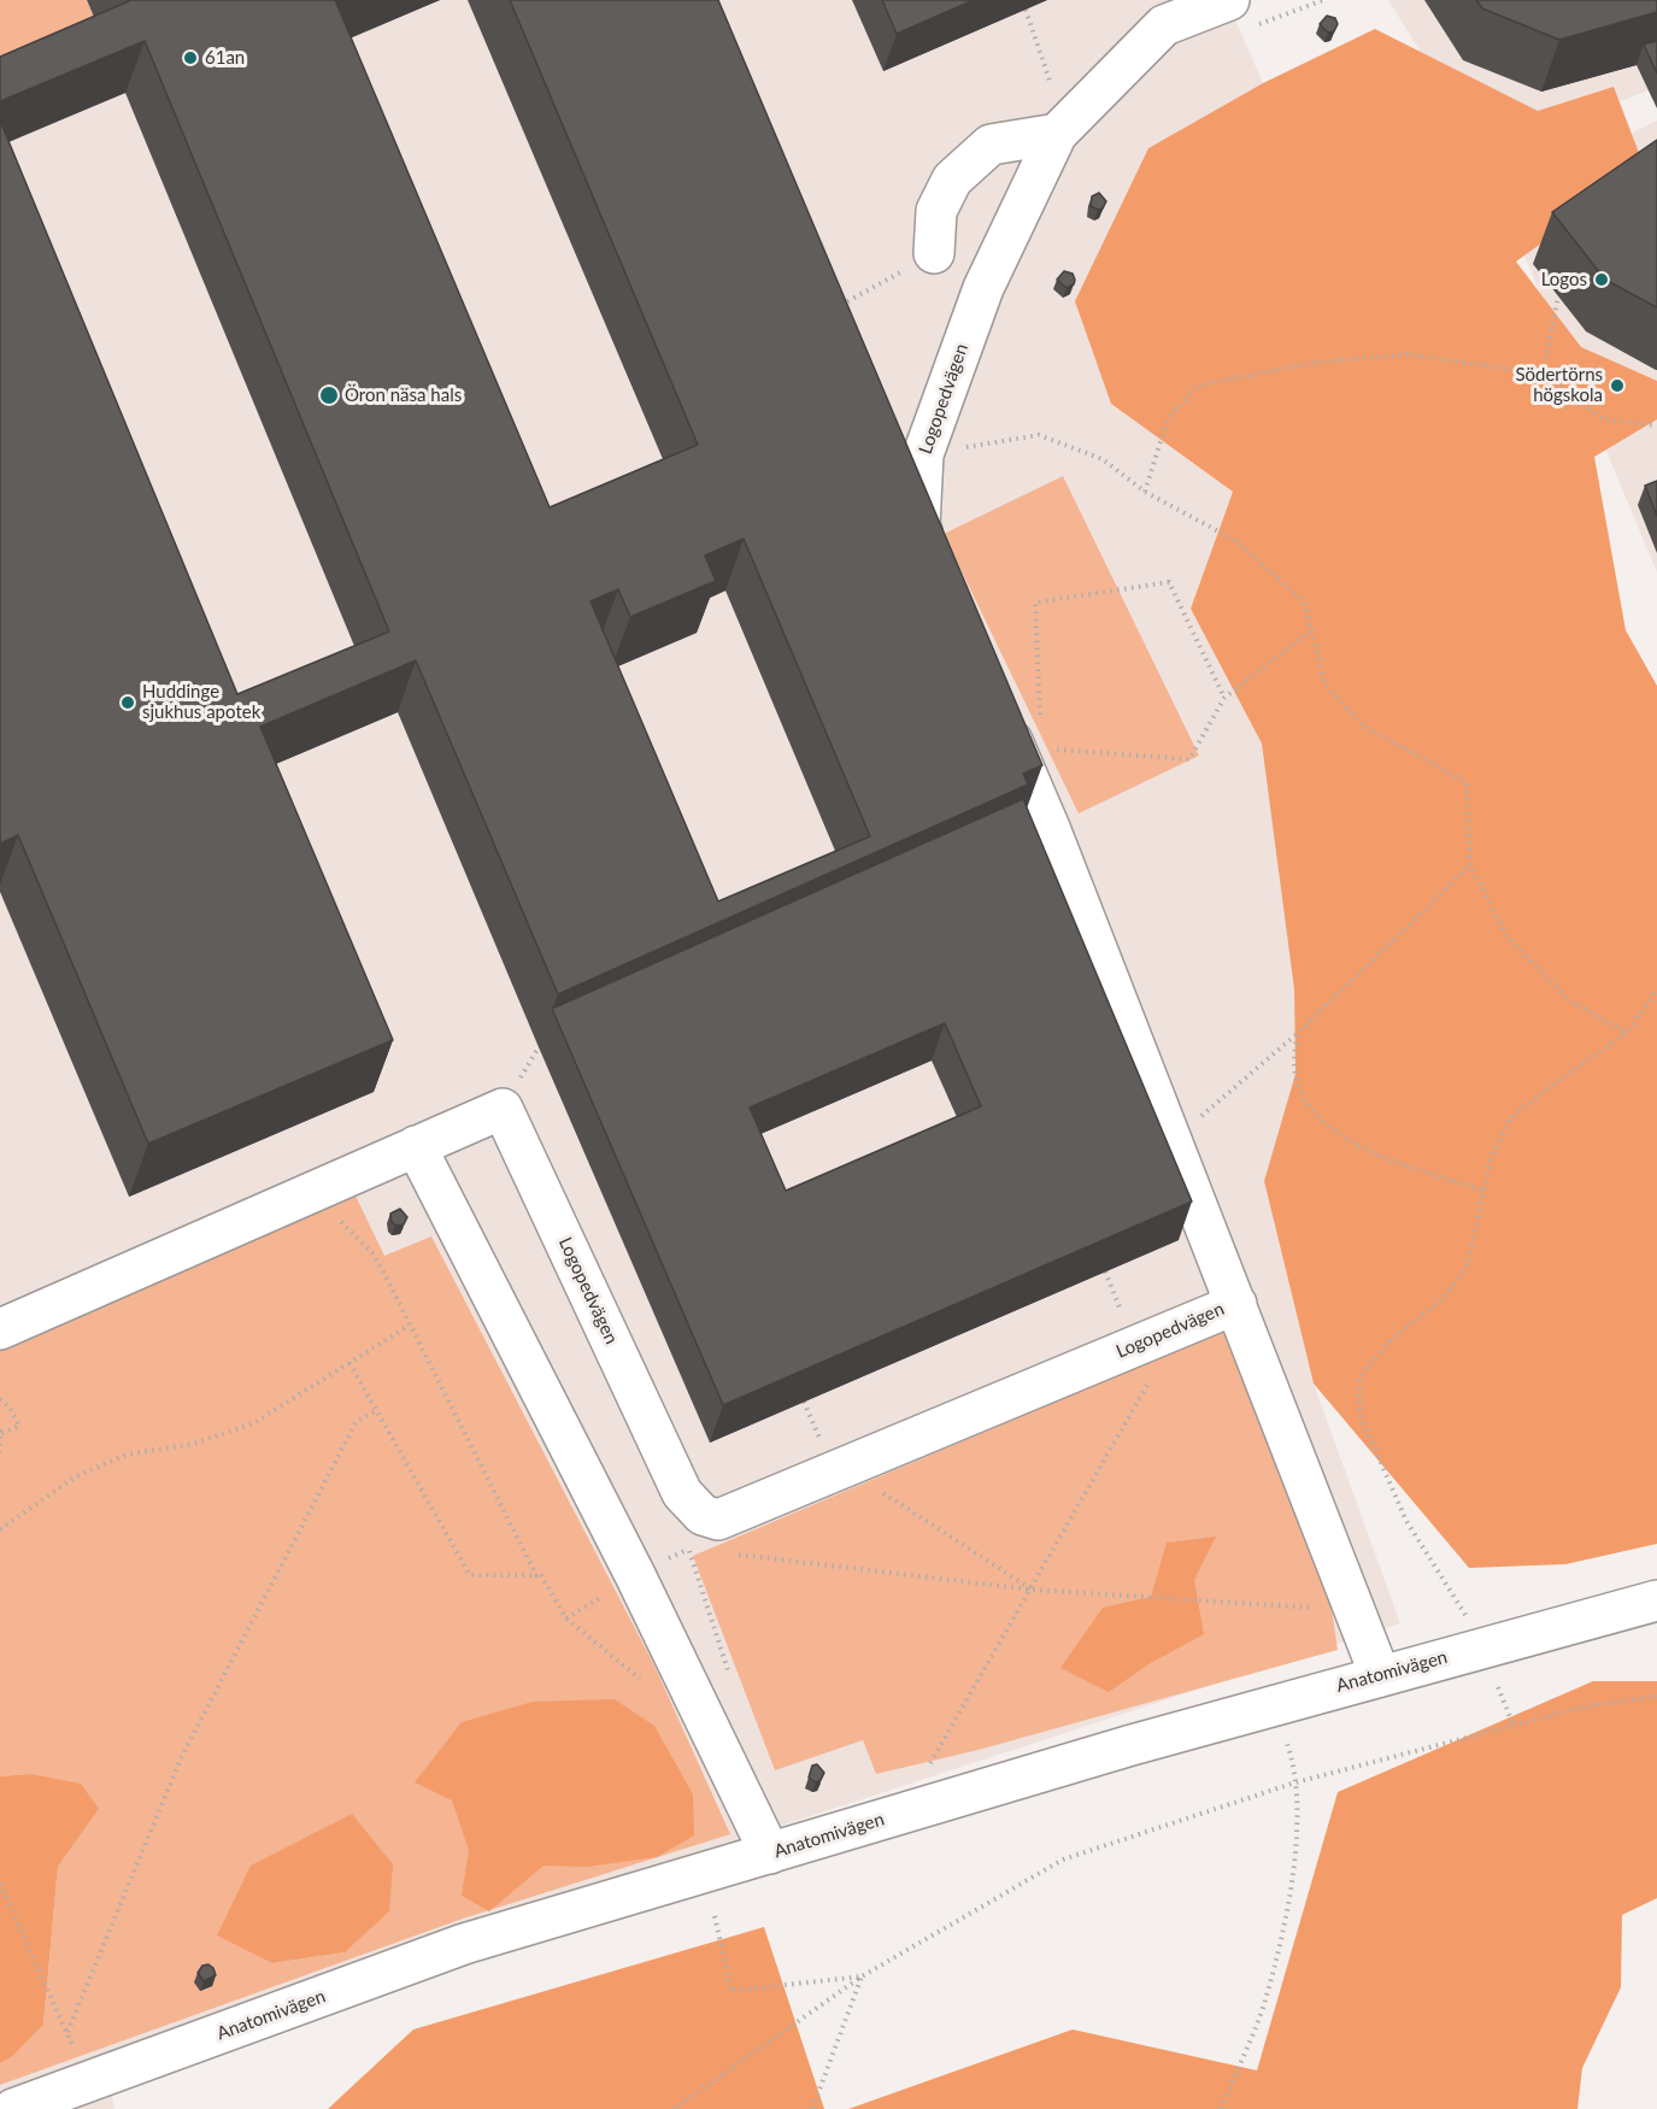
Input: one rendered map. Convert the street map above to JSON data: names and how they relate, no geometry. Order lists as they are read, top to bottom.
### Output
{
  "streets": {
    "street": ["Logopedvägen", "Anatomivägen"]
  },
  "places": [
    "61an",
    "Logos",
    "Södertörns högskola",
    "Öron näsa hals",
    "Huddinge sjukhus apotek"
  ]
}
